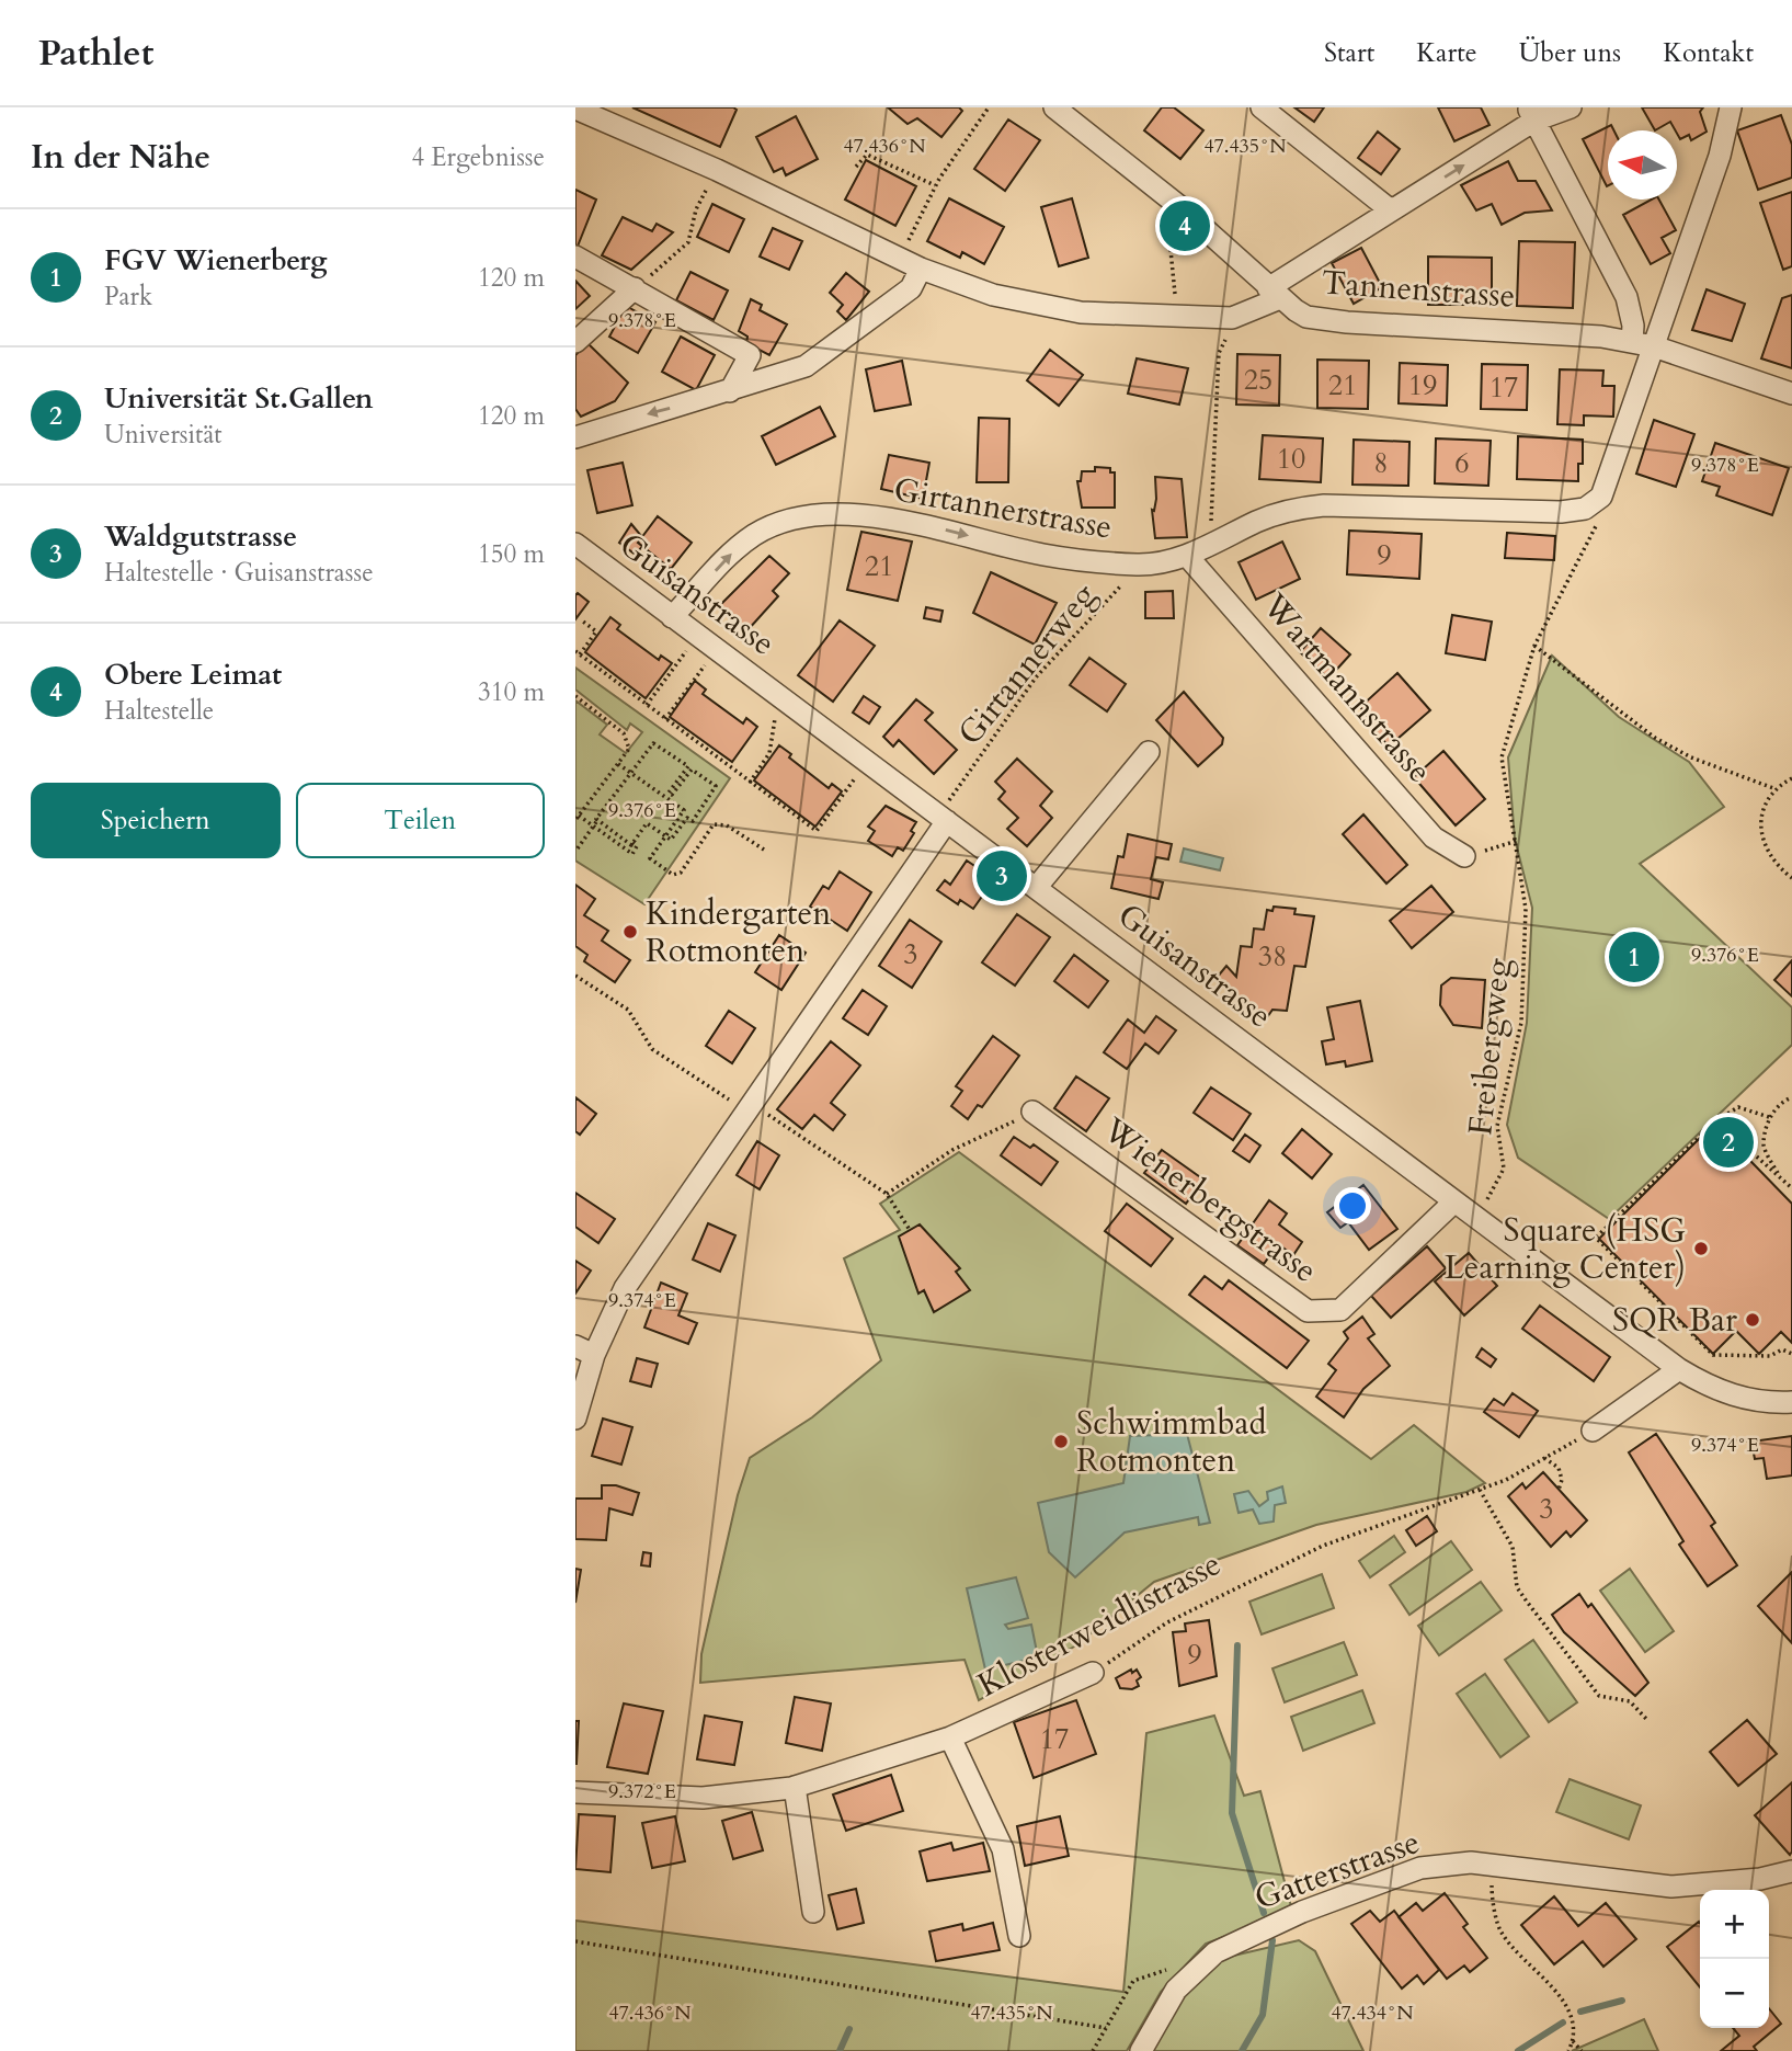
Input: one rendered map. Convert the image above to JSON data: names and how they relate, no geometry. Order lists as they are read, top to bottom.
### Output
{
  "streets": {
    "street": [
      "Tannenstrasse",
      "Girtannerstrasse",
      "Guisanstrasse",
      "Wartmannstrasse",
      "Wienerbergstrasse",
      "Klosterweidlistrasse",
      "Gatterstrasse"
    ],
    "path": ["Girtannerweg", "Freibergweg"]
  },
  "crossings": [
    ["Girtannerstrasse", "Guisanstrasse"],
    ["Girtannerstrasse", "Wartmannstrasse"],
    ["Girtannerstrasse", "Freibergweg"],
    ["Guisanstrasse", "Girtannerweg"],
    ["Guisanstrasse", "Wienerbergstrasse"]
  ],
  "one_way": ["Girtannerstrasse"],
  "places": [
    "Kindergarten Rotmonten",
    "Square (HSG Learning Center)",
    "SQR Bar",
    "Schwimmbad Rotmonten"
  ],
  "house_numbers": [
    "25",
    "21",
    "19",
    "17",
    "10",
    "8",
    "6",
    "9",
    "21",
    "3",
    "38",
    "3",
    "9",
    "17"
  ],
  "north": "left",
  "page": {
    "header": "Pathlet",
    "nav": [
      "Start",
      "Karte",
      "Über uns",
      "Kontakt"
    ],
    "heading": ["In der Nähe", "4 Ergebnisse"],
    "pins": [
      "4",
      "3",
      "1",
      "2"
    ],
    "list": [
      {
        "mark": "1",
        "name": "FGV Wienerberg",
        "note": "Park",
        "value": "120 m"
      },
      {
        "mark": "2",
        "name": "Universität St.Gallen",
        "note": "Universität",
        "value": "120 m"
      },
      {
        "mark": "3",
        "name": "Waldgutstrasse",
        "note": "Haltestelle · Guisanstrasse",
        "value": "150 m"
      },
      {
        "mark": "4",
        "name": "Obere Leimat",
        "note": "Haltestelle",
        "value": "310 m"
      }
    ],
    "buttons": ["Speichern", "Teilen"],
    "map_buttons": ["+", "−"]
  },
  "coordinates": [
    "47.436°N",
    "47.435°N",
    "9.378°E",
    "9.376°E",
    "9.374°E",
    "9.372°E",
    "47.434°N"
  ]
}
